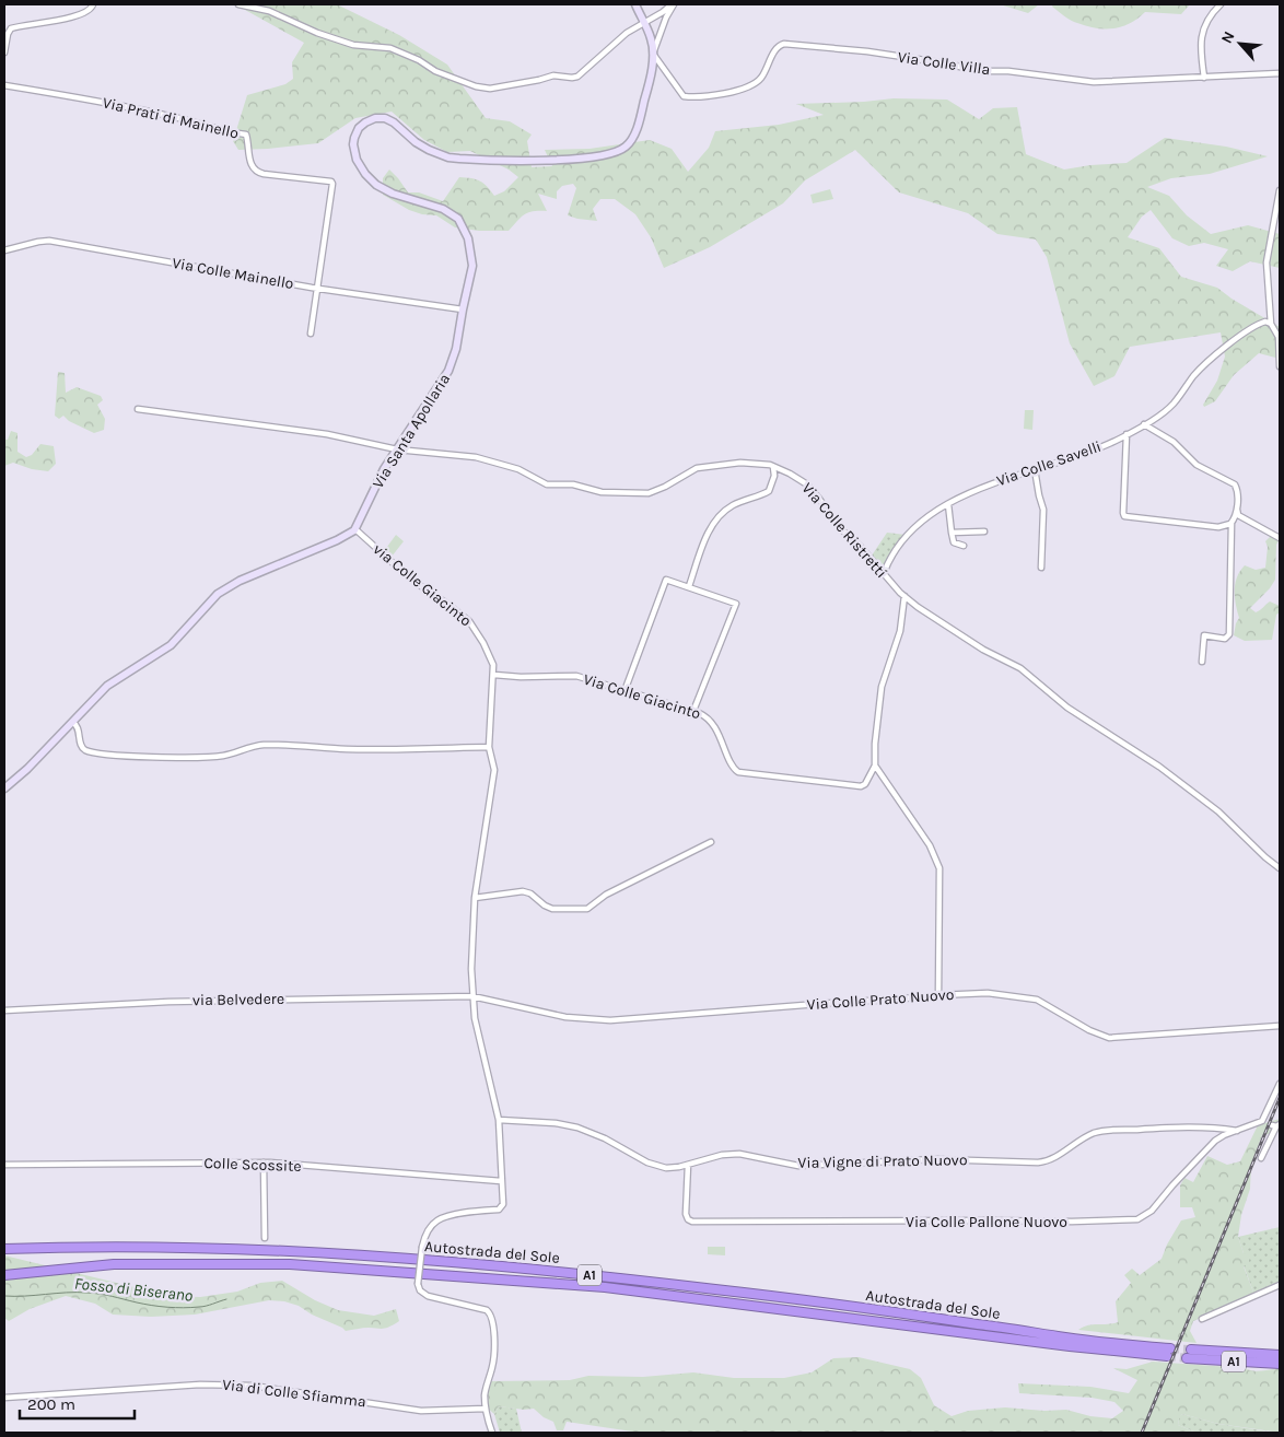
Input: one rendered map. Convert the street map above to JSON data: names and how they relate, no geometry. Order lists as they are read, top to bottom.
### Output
{
  "streets": {
    "highway": ["Autostrada del Sole", "A1"],
    "street": [
      "Via Colle Villa",
      "Via Prati di Mainello",
      "Via Colle Mainello",
      "Via Santa Apollaria",
      "Via Colle Savelli",
      "Via Colle Ristretti",
      "via Colle Giacinto",
      "Via Colle Giacinto",
      "via Belvedere",
      "Via Colle Prato Nuovo",
      "Via Vigne di Prato Nuovo",
      "Colle Scossite",
      "Via Colle Pallone Nuovo",
      "Via di Colle Sfiamma"
    ]
  },
  "crossings": [
    ["Via Colle Villa", "Via Santa Apollaria"],
    ["Via Prati di Mainello", "Via Colle Mainello"],
    ["Via Colle Mainello", "Via Santa Apollaria"],
    ["Via Santa Apollaria", "Via Colle Ristretti"],
    ["Via Santa Apollaria", "via Colle Giacinto"],
    ["Via Colle Savelli", "Via Colle Ristretti"],
    ["via Colle Giacinto", "Via Colle Giacinto"],
    ["via Belvedere", "Via Colle Prato Nuovo"],
    ["Via Vigne di Prato Nuovo", "Via Colle Pallone Nuovo"]
  ],
  "water": ["Fosso di Biserano"],
  "scale_bar": "200 m",
  "north": "top left"
}
